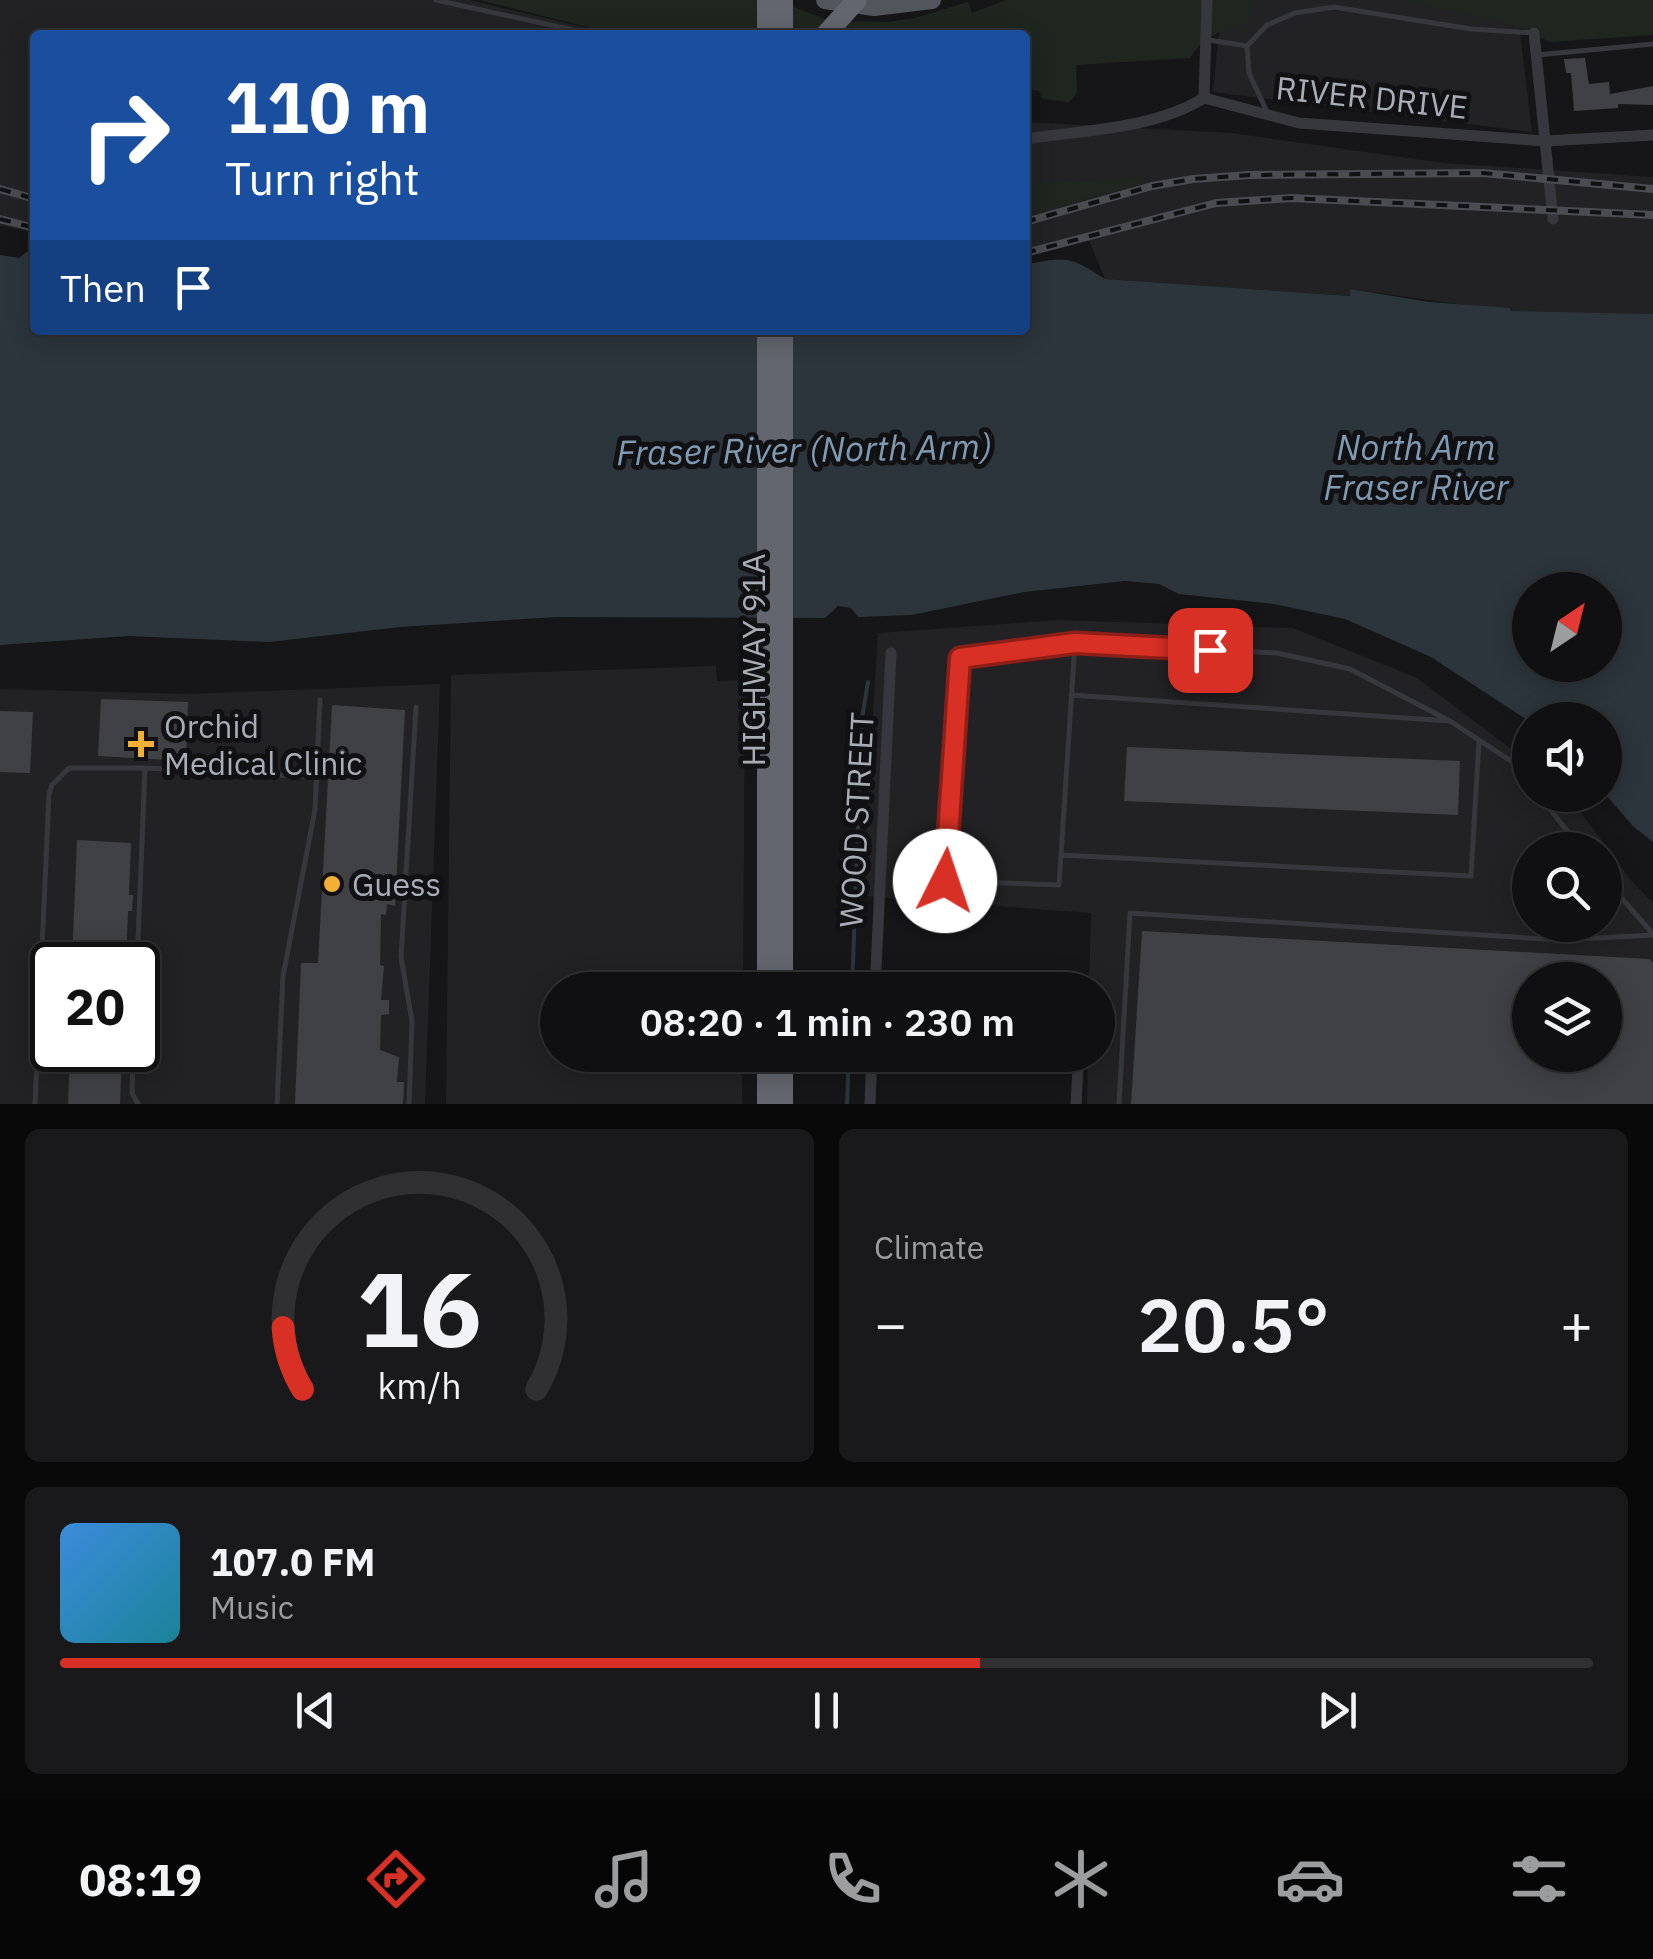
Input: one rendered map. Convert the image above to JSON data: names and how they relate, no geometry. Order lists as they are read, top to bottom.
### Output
{
  "streets": {
    "highway": ["HIGHWAY 91A"],
    "street": ["RIVER DRIVE", "WOOD STREET"]
  },
  "water": ["North Arm Fraser River", "Fraser River (North Arm)"],
  "places": {
    "health": ["Orchid Medical Clinic"],
    "other": ["Guess"]
  },
  "north": "top right",
  "page": {
    "turn": ["110 m", "Turn right"],
    "then": "Then",
    "limit": "20",
    "trip": "08:20 · 1 min · 230 m",
    "tile": "Climate",
    "heat": ["−", "20.5°", "+"],
    "song": ["107.0 FM", "Music"],
    "tabs": "08:19",
    "gauge": ["16", "km/h"]
  }
}
